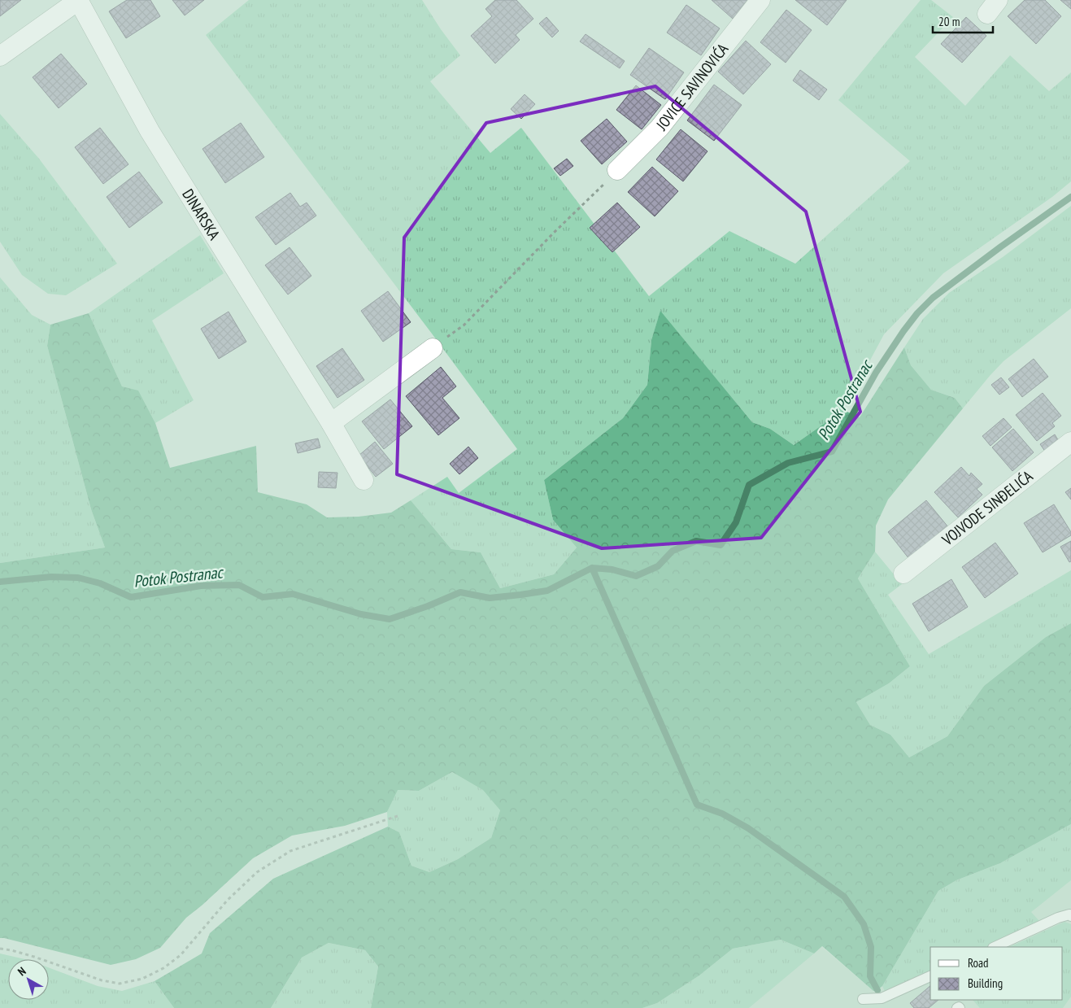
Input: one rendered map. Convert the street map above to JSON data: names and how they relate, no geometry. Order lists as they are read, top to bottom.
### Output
{
  "streets": {
    "street": ["JOVICE SAVINOVIĆA", "DINARSKA", "VOJVODE SINĐELIĆA"]
  },
  "water": ["Potok Postranac"],
  "legend": ["Road", "Building"],
  "scale_bar": "20 m",
  "north": "top left"
}
